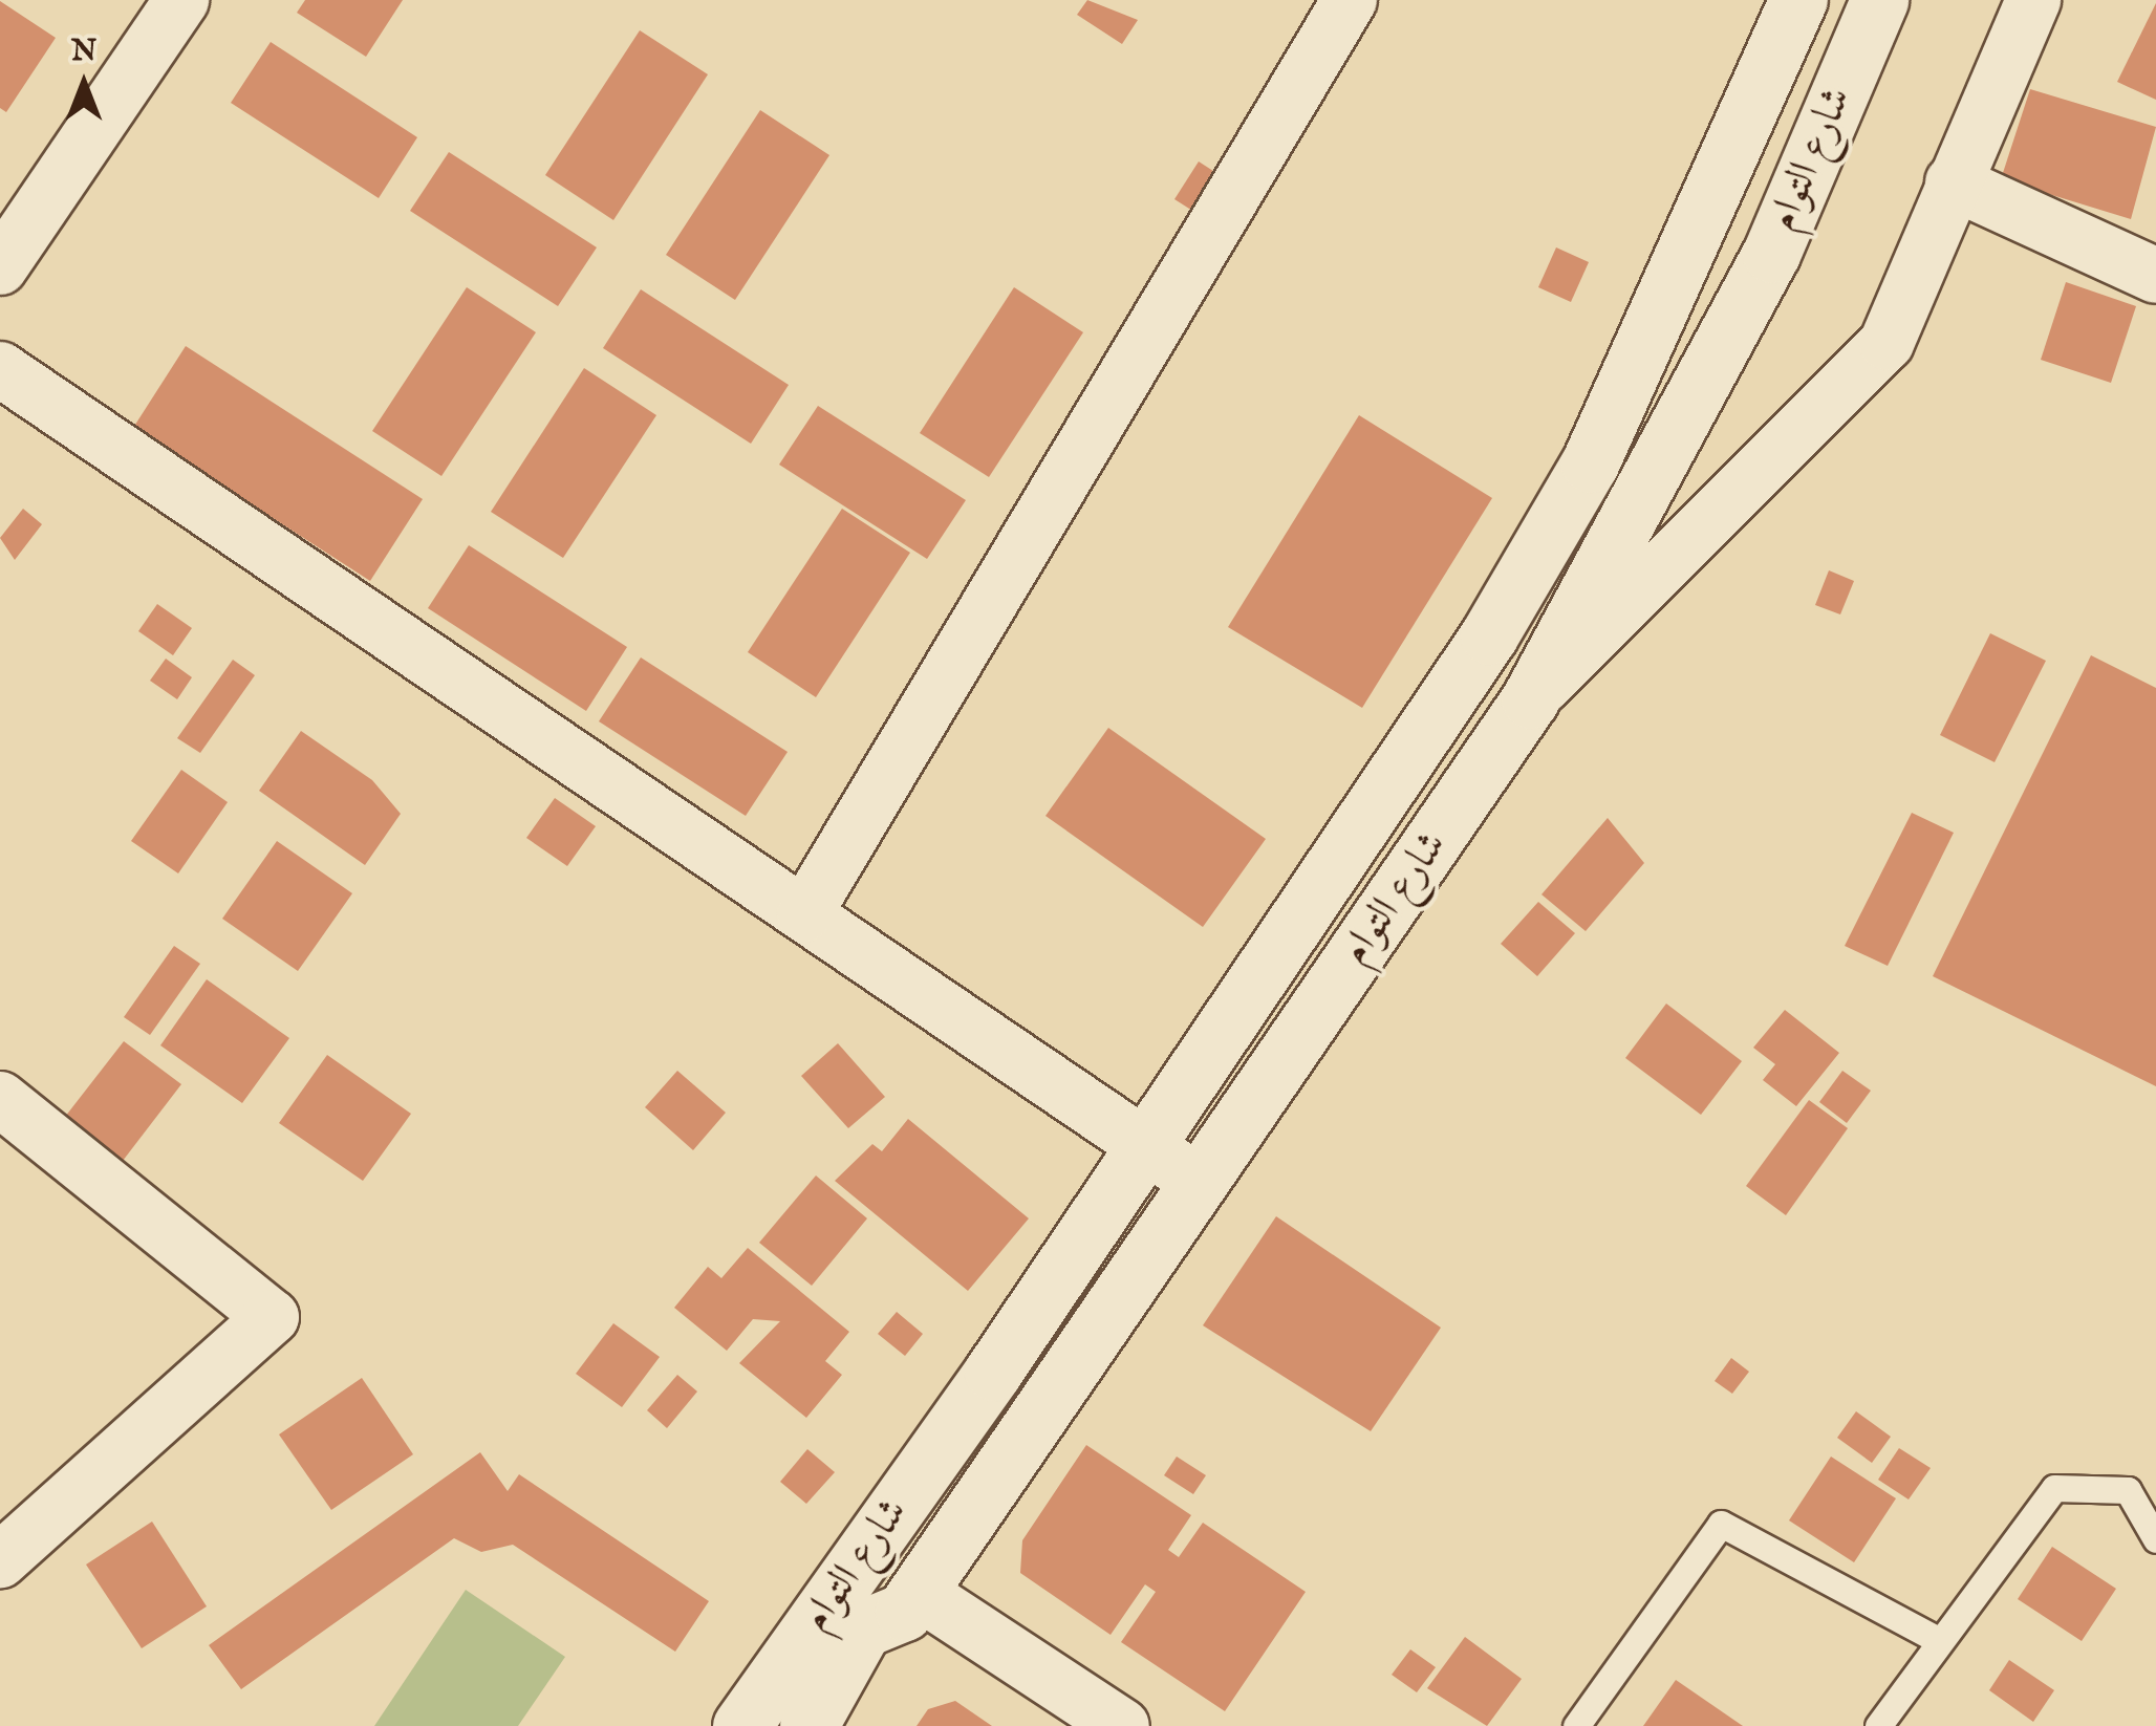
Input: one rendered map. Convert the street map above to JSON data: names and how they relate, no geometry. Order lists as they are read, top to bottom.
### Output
{
  "streets": {
    "main road": ["شارع التوام"]
  },
  "north": "top"
}
